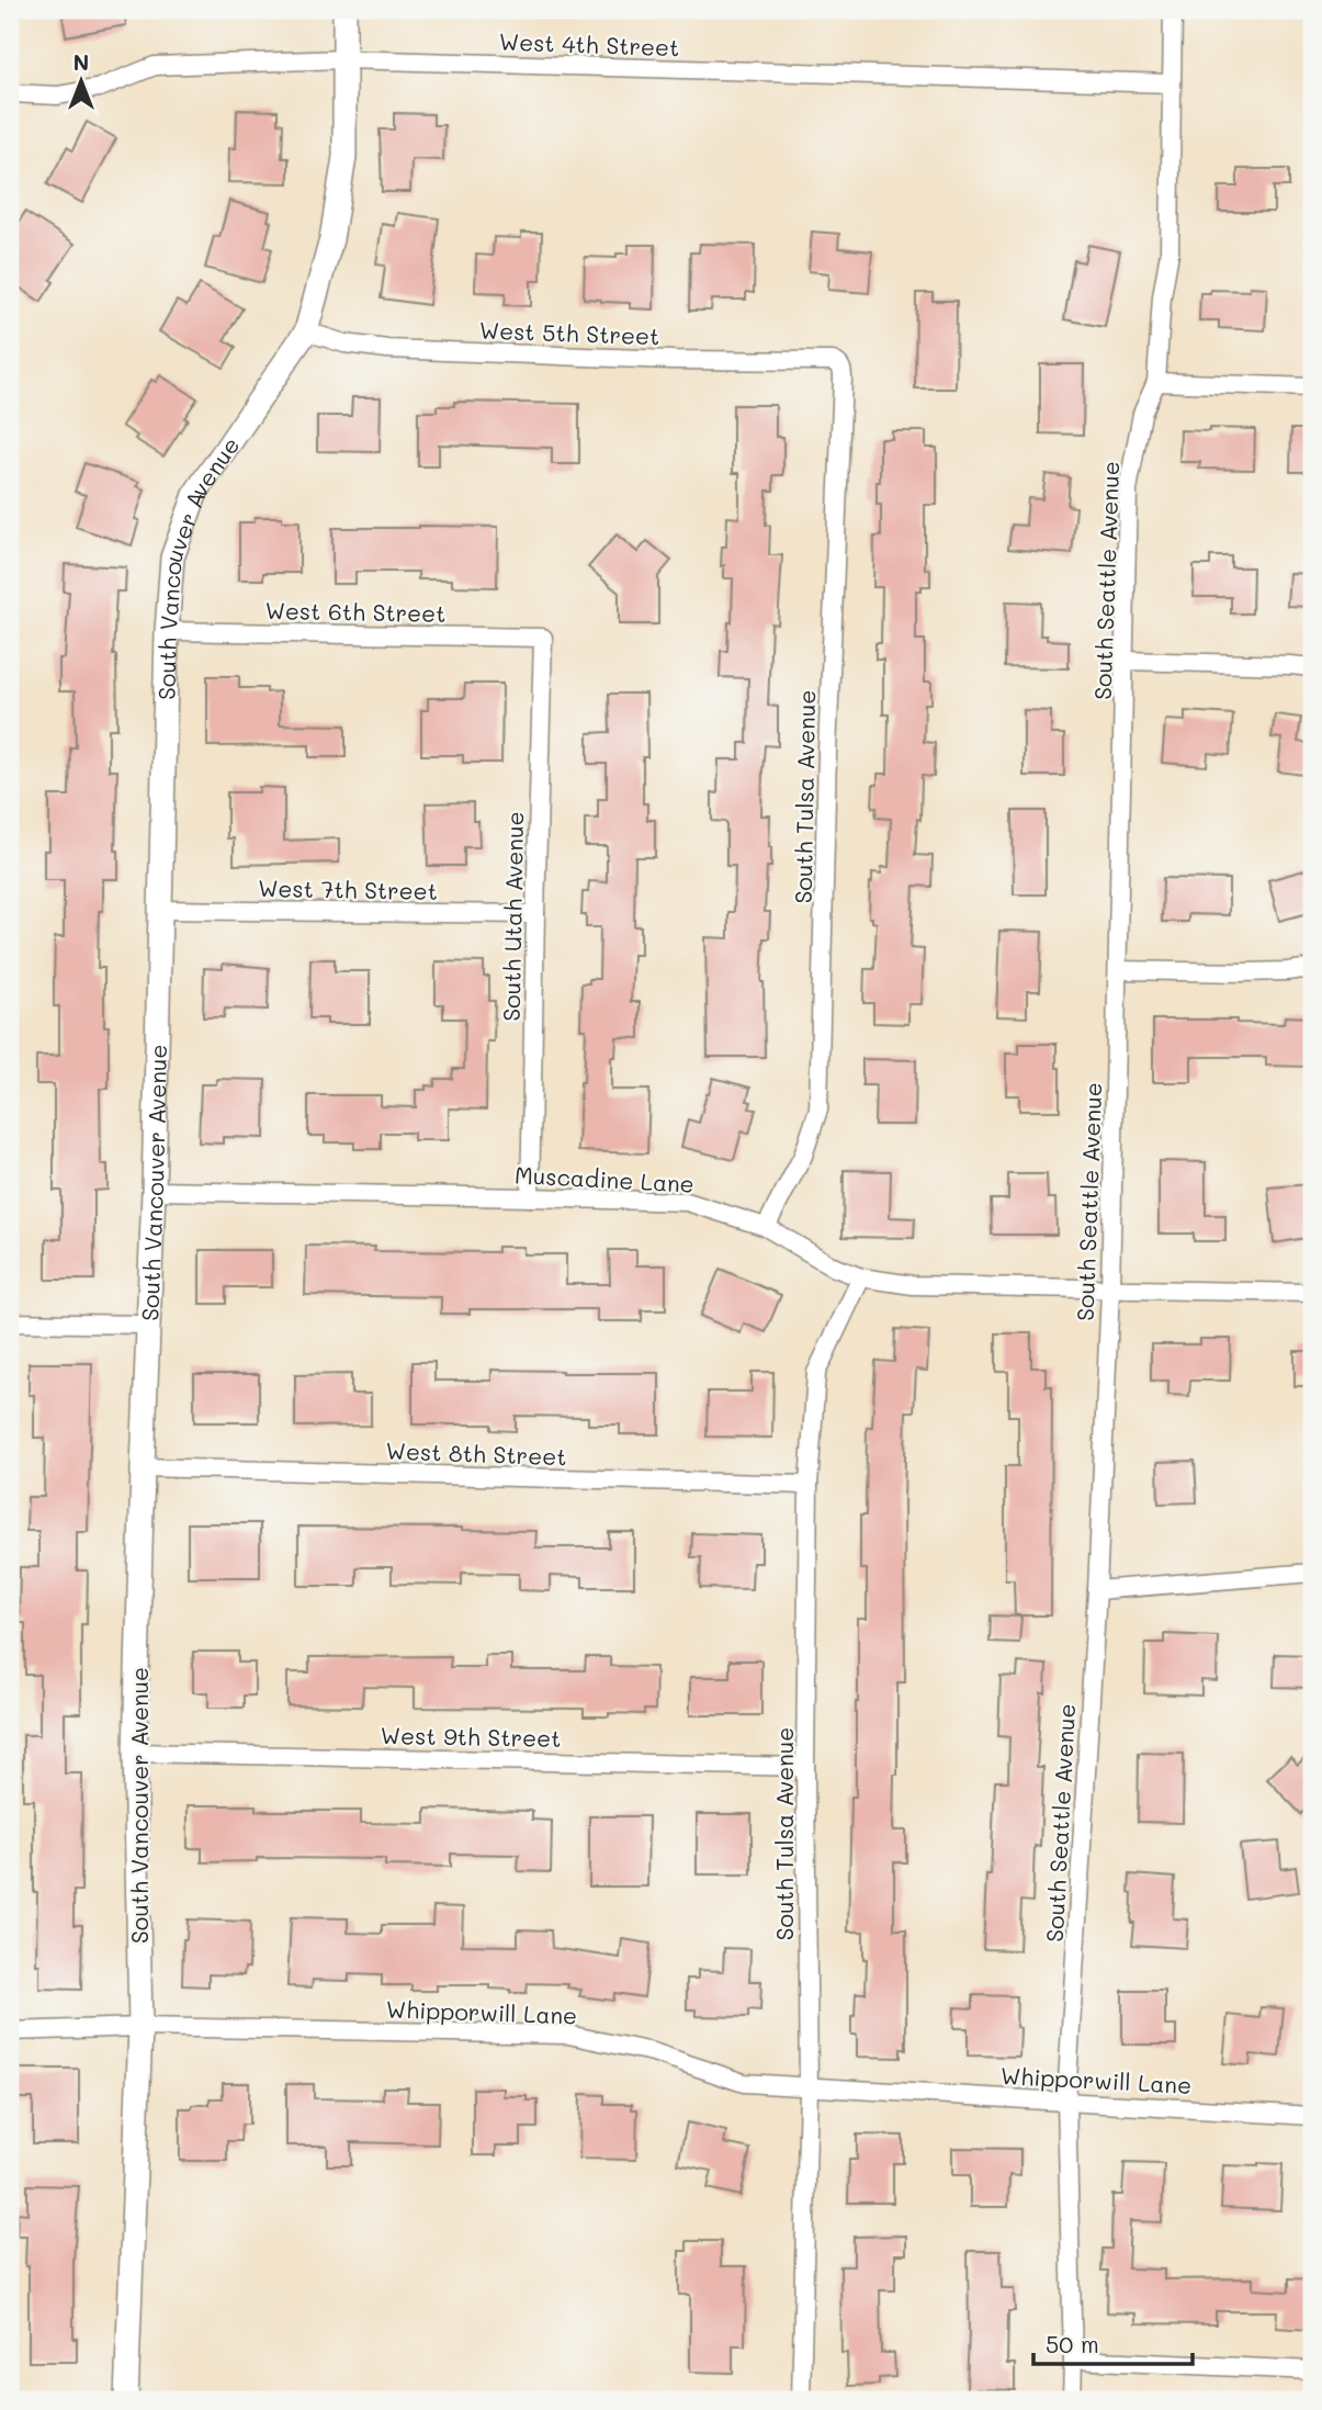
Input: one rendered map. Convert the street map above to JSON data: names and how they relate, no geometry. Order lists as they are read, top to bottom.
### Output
{
  "streets": {
    "street": [
      "West 4th Street",
      "West 5th Street",
      "South Vancouver Avenue",
      "South Seattle Avenue",
      "West 6th Street",
      "South Tulsa Avenue",
      "West 7th Street",
      "South Utah Avenue",
      "Muscadine Lane",
      "West 8th Street",
      "West 9th Street",
      "Whipporwill Lane"
    ]
  },
  "crossings": [
    ["West 4th Street", "South Vancouver Avenue"],
    ["West 4th Street", "South Seattle Avenue"],
    ["West 5th Street", "South Vancouver Avenue"],
    ["West 5th Street", "South Tulsa Avenue"],
    ["South Vancouver Avenue", "West 6th Street"],
    ["South Vancouver Avenue", "West 7th Street"],
    ["South Vancouver Avenue", "Muscadine Lane"],
    ["South Vancouver Avenue", "West 8th Street"],
    ["South Vancouver Avenue", "West 9th Street"],
    ["South Vancouver Avenue", "Whipporwill Lane"],
    ["South Seattle Avenue", "Muscadine Lane"],
    ["South Seattle Avenue", "Whipporwill Lane"],
    ["West 6th Street", "South Utah Avenue"],
    ["South Tulsa Avenue", "Muscadine Lane"],
    ["South Tulsa Avenue", "West 8th Street"],
    ["South Tulsa Avenue", "West 9th Street"],
    ["South Tulsa Avenue", "Whipporwill Lane"],
    ["West 7th Street", "South Utah Avenue"],
    ["South Utah Avenue", "Muscadine Lane"]
  ],
  "scale_bar": "50 m",
  "north": "top"
}
